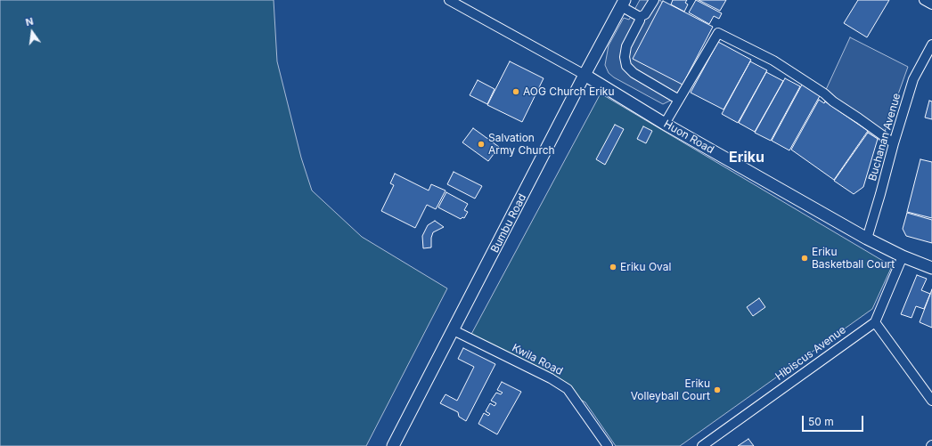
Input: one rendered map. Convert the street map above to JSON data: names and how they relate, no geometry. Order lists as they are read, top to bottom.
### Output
{
  "streets": {
    "main road": ["Huon Road", "Bumbu Road"],
    "street": ["Buchanan Avenue", "Hibiscus Avenue", "Kwila Road"]
  },
  "crossings": [
    ["Huon Road", "Buchanan Avenue"],
    ["Huon Road", "Bumbu Road"],
    ["Bumbu Road", "Kwila Road"]
  ],
  "districts": ["Eriku"],
  "places": [
    "AOG Church Eriku",
    "Salvation Army Church",
    "Eriku Basketball Court",
    "Eriku Oval",
    "Eriku Volleyball Court"
  ],
  "scale_bar": "50 m",
  "north": "top"
}
